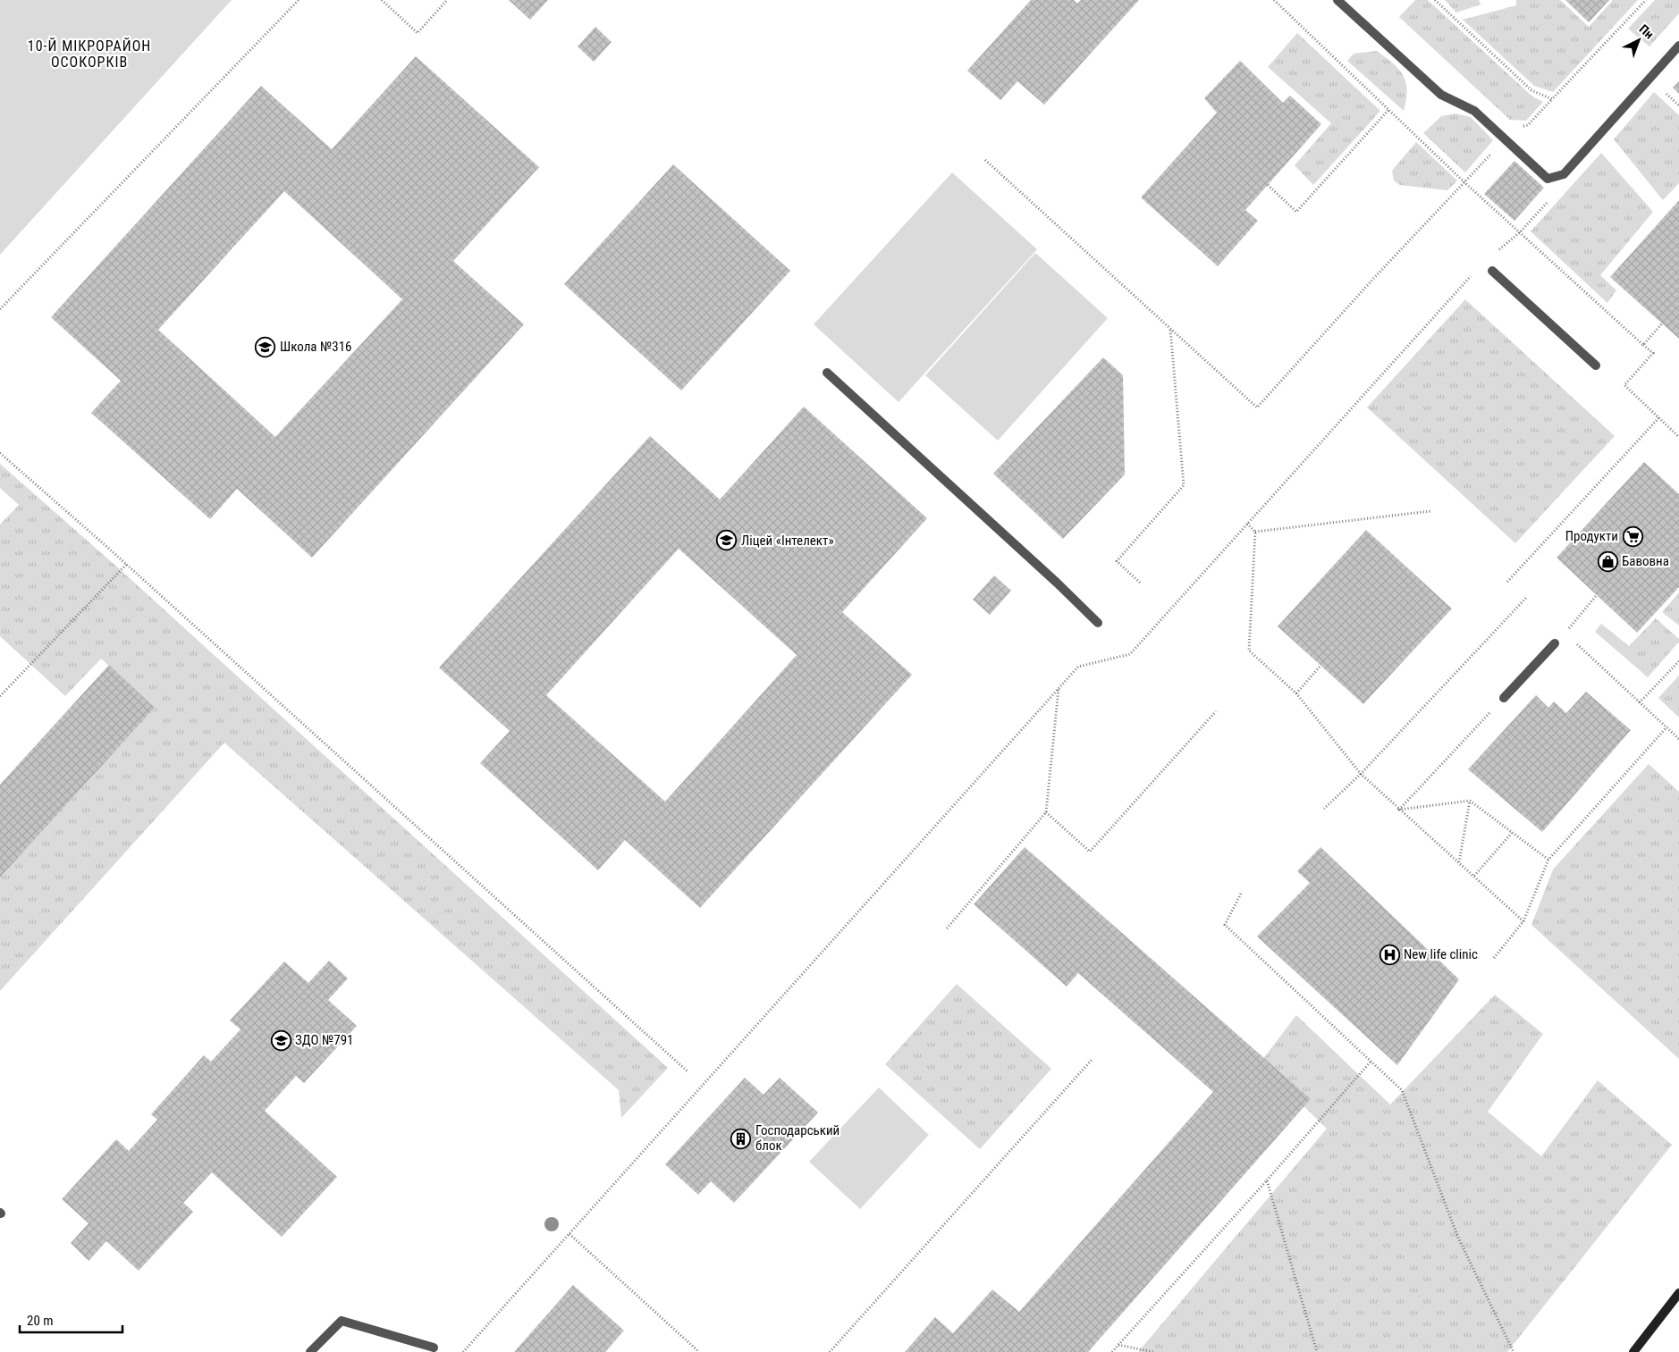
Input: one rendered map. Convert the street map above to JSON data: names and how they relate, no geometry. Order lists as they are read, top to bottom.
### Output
{
  "districts": ["10-Й МІКРОРАЙОН ОСОКОРКІВ"],
  "places": {
    "school or university": ["Школа №316", "Ліцей «Інтелект»", "ЗДО №791"],
    "supermarket": ["Продукти"],
    "shop": ["Бавовна"],
    "hospital": ["New life clinic"],
    "building": ["Господарський блок"]
  },
  "scale_bar": "20 m",
  "north": "top right"
}
